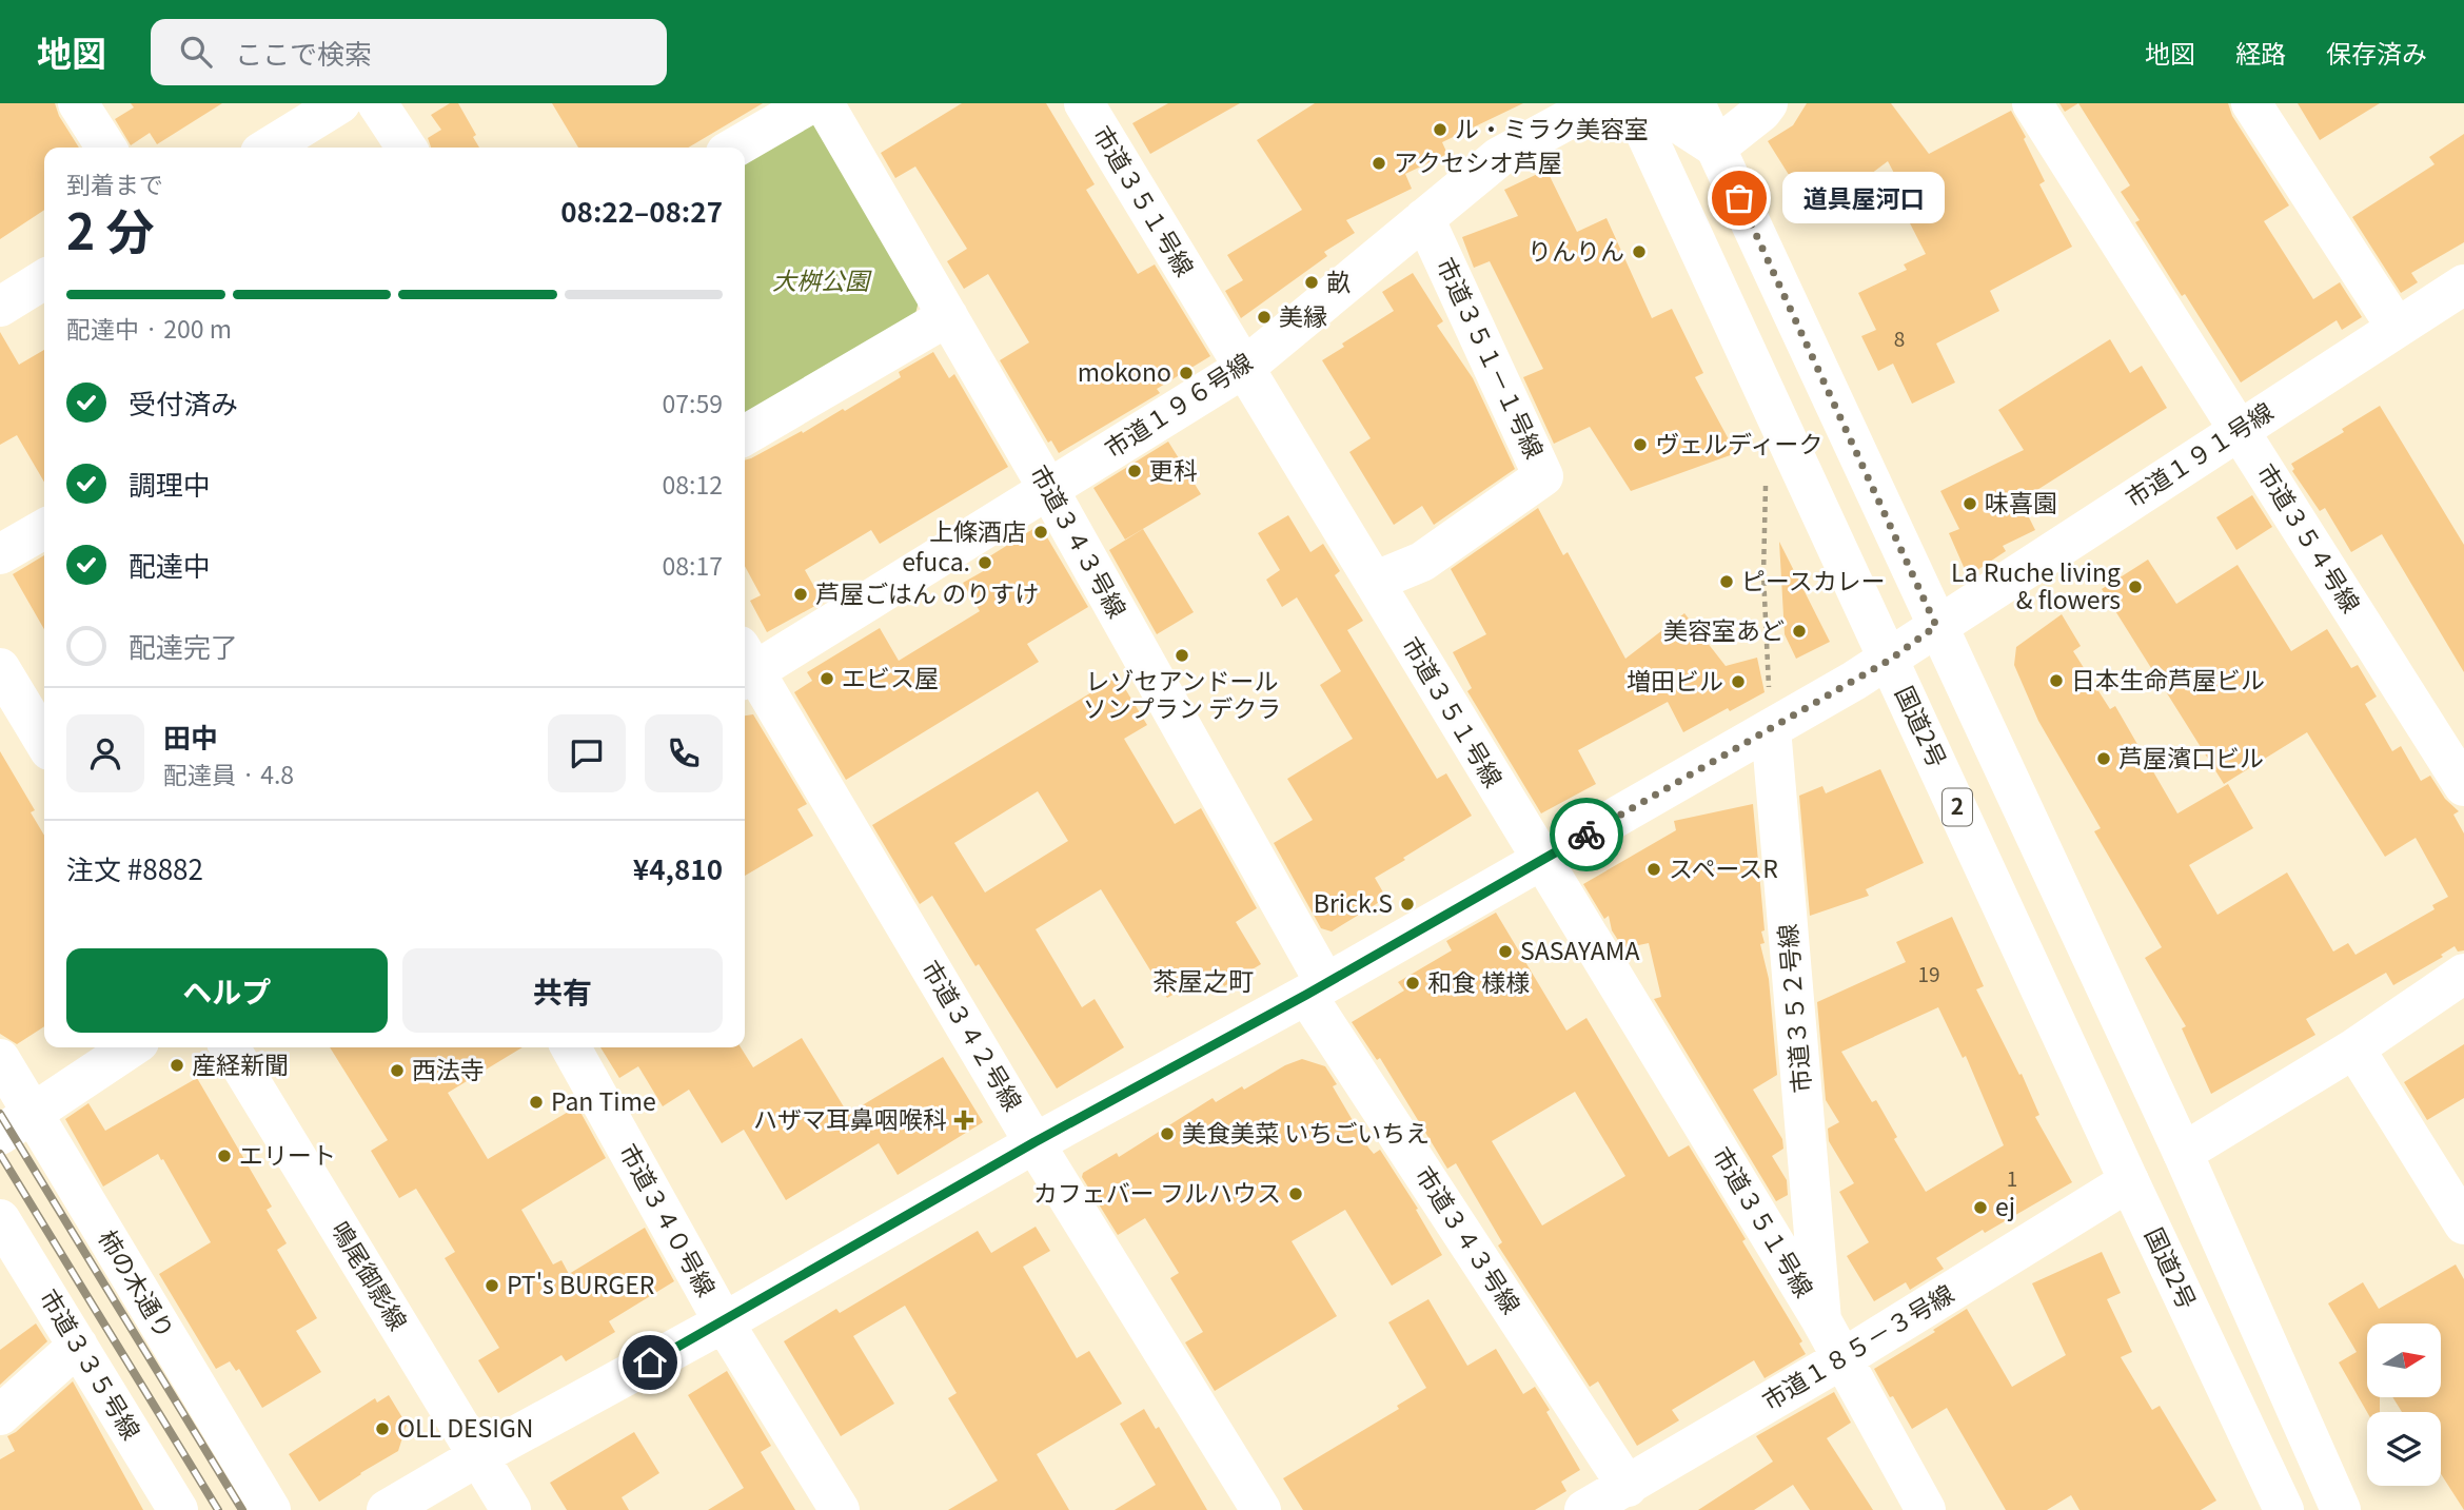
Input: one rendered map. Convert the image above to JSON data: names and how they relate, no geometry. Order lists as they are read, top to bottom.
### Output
{
  "streets": {
    "main road": [
      "市道３５１号線",
      "市道３５１－１号線",
      "市道１９６号線",
      "市道１９１号線",
      "市道３５４号線",
      "市道３４３号線",
      "国道2号",
      "2",
      "市道３５２号線",
      "市道３４２号線",
      "市道３４０号線",
      "鳴尾御影線",
      "柿の木通り",
      "市道１８５－３号線",
      "市道３３５号線"
    ]
  },
  "crossings": [
    ["市道３５１号線", "市道３５１－１号線"],
    ["市道３５１号線", "市道１９６号線"],
    ["市道３５１号線", "市道１９１号線"],
    ["市道３５１号線", "市道３５２号線"],
    ["市道３５１－１号線", "市道１９６号線"],
    ["市道１９６号線", "市道３４３号線"],
    ["市道１９６号線", "市道３４２号線"],
    ["市道１９１号線", "市道３５４号線"],
    ["市道１９１号線", "市道３４３号線"],
    ["市道１９１号線", "国道2号"],
    ["市道１９１号線", "市道３５２号線"],
    ["市道１９１号線", "市道３４２号線"],
    ["市道１９１号線", "市道３４０号線"],
    ["市道１９１号線", "鳴尾御影線"],
    ["市道３４３号線", "市道１８５－３号線"],
    ["国道2号", "市道１８５－３号線"],
    ["市道３５２号線", "市道１８５－３号線"]
  ],
  "districts": ["茶屋之町"],
  "parks": ["大桝公園"],
  "places": {
    "other": [
      "ル・ミラク美容室",
      "アクセシオ芦屋",
      "道具屋河口",
      "りんりん",
      "畝",
      "美縁",
      "mokono",
      "ヴェルディーク",
      "更科",
      "味喜園",
      "上條酒店",
      "efuca.",
      "ピースカレー",
      "La Ruche living & flowers",
      "芦屋ごはん のりすけ",
      "美容室あど",
      "レゾセアンドール ソンプラン デクラ",
      "エビス屋",
      "日本生命芦屋ビル",
      "増田ビル",
      "芦屋濱口ビル",
      "スペースR",
      "Brick.S",
      "SASAYAMA",
      "和食 様様",
      "産経新聞",
      "西法寺",
      "Pan Time",
      "美食美菜 いちごいちえ",
      "エリート",
      "カフェバー フルハウス",
      "ej",
      "PT's BURGER",
      "OLL DESIGN"
    ],
    "health": ["ハザマ耳鼻咽喉科"]
  },
  "house_numbers": ["8", "19", "1"],
  "north": "right",
  "page": {
    "header": "地図",
    "search": "ここで検索",
    "nav": ["地図", "経路", "保存済み"],
    "heading": ["2 分", "到着まで", "08:22–08:27"],
    "panel": [
      "田中",
      "配達員 · 4.8",
      "注文 #8882",
      "¥4,810"
    ],
    "bubble": "道具屋河口",
    "bar": "配達中 · 200 m",
    "list": [
      ["受付済み", "07:59"],
      ["調理中", "08:12"],
      ["配達中", "08:17"],
      "配達完了"
    ],
    "buttons": ["ヘルプ", "共有"]
  }
}
